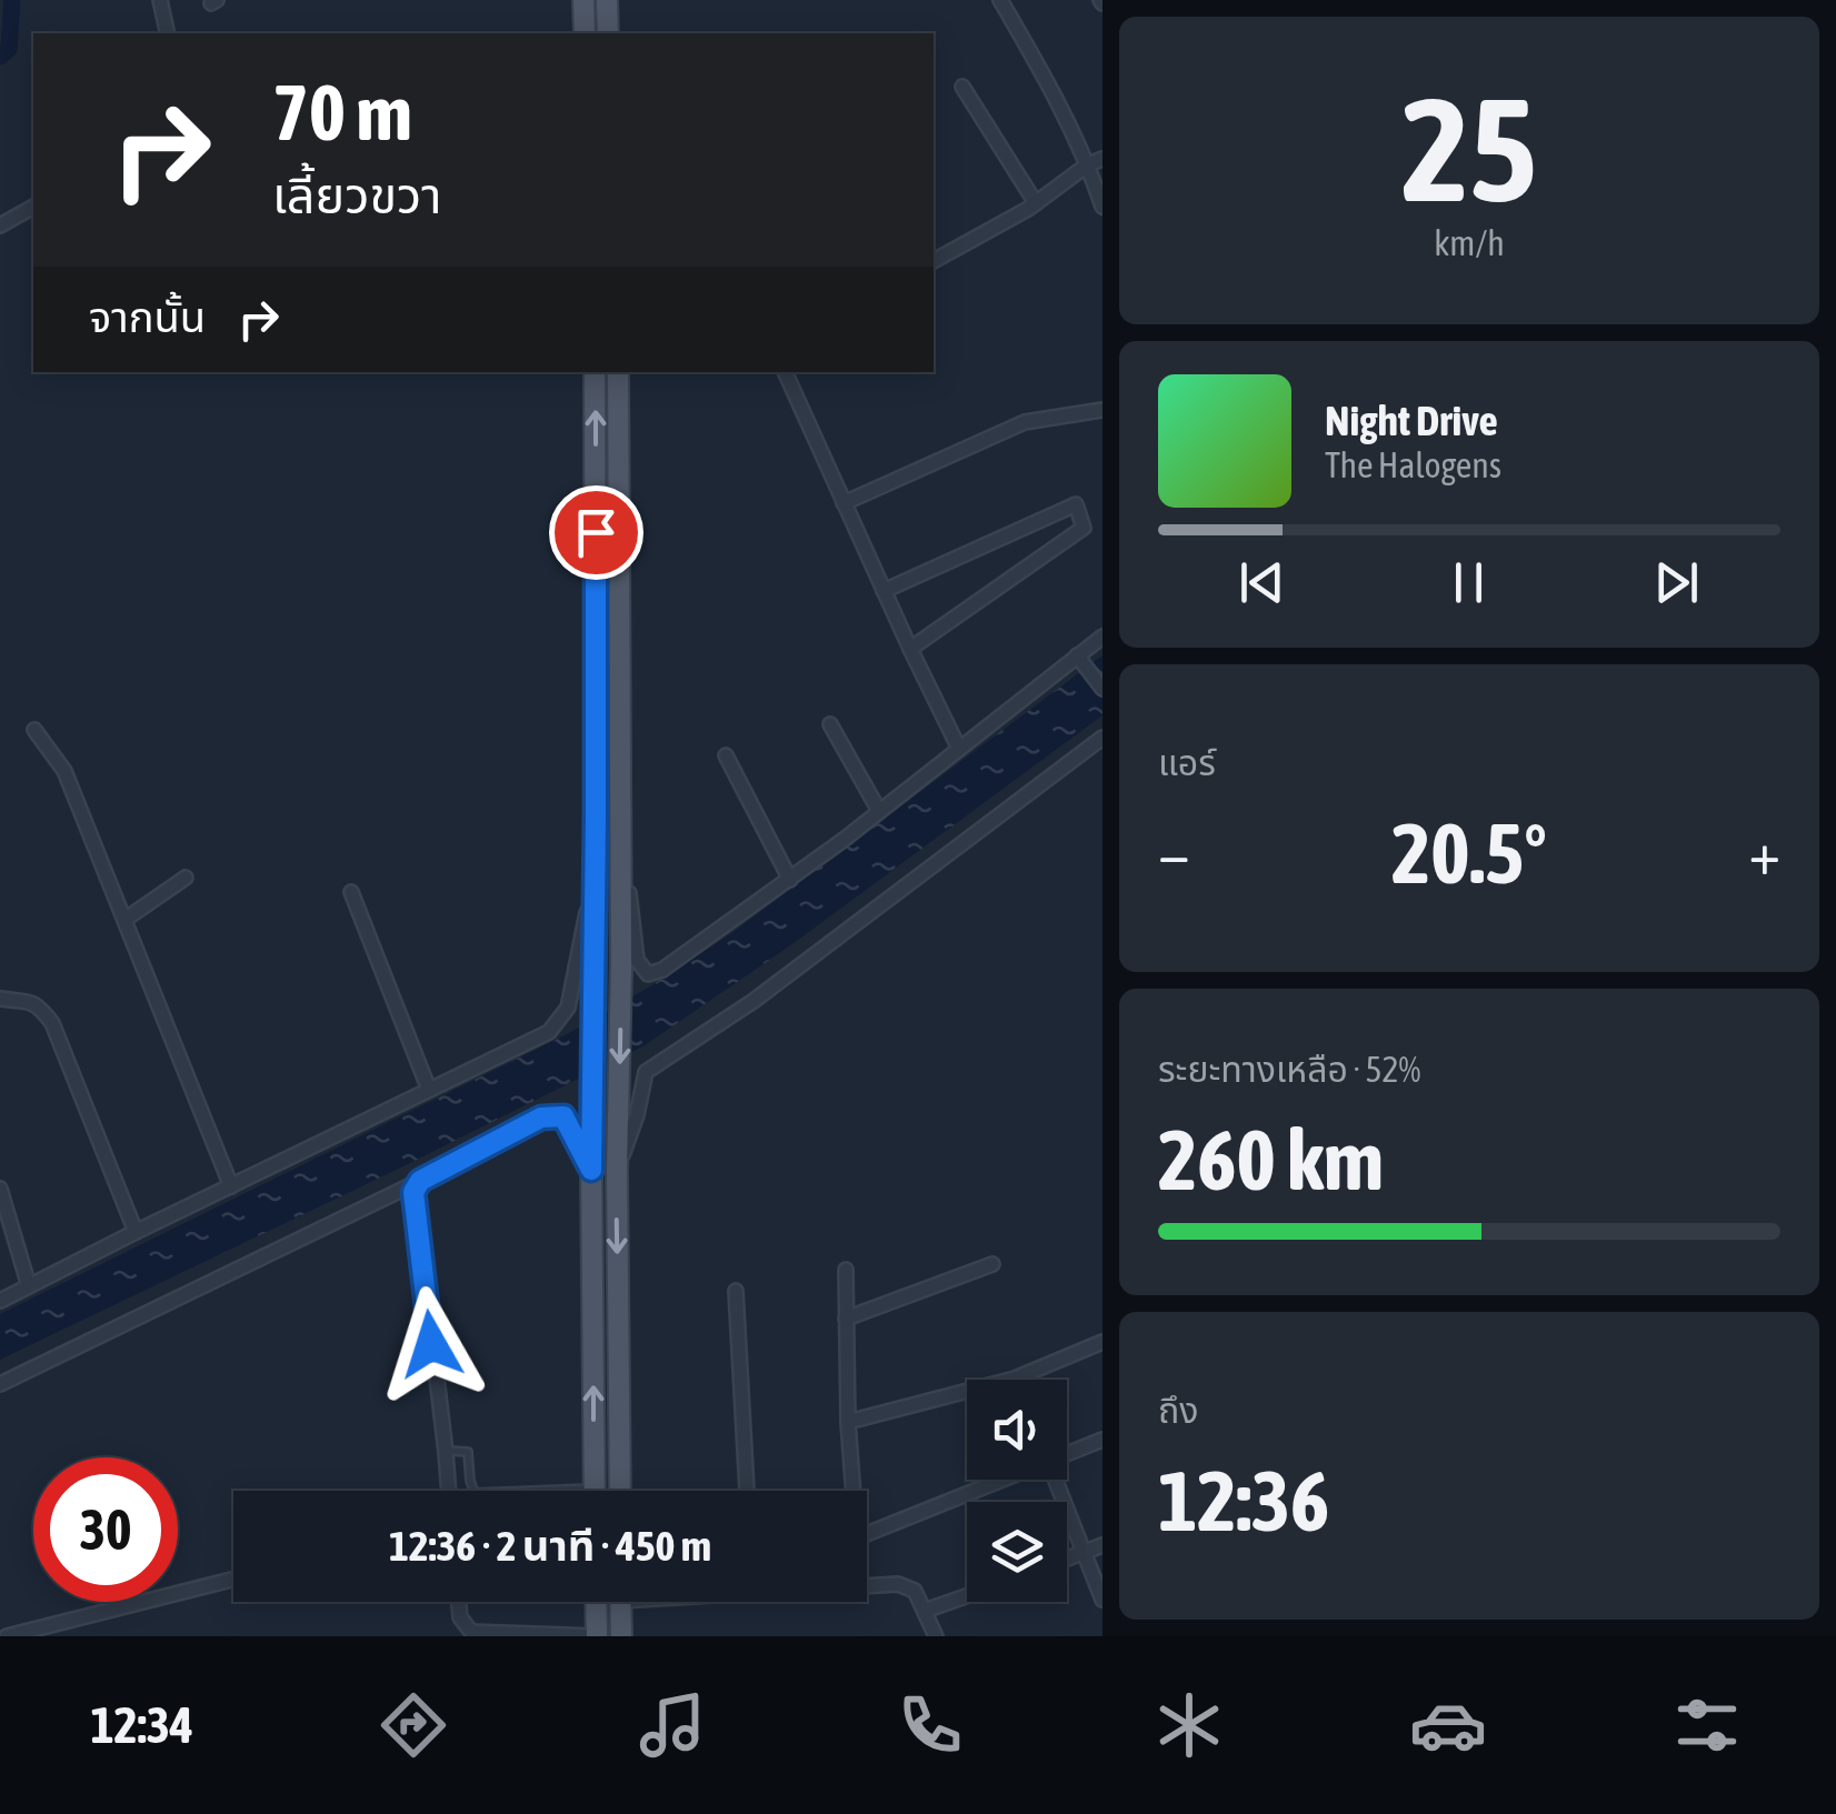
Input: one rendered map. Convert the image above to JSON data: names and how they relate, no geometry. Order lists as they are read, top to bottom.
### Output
{
  "page": {
    "tile": [
      ["25", "km/h"],
      "แอร์",
      ["ระยะทางเหลือ · 52%", "260 km"],
      ["ถึง", "12:36"]
    ],
    "turn": ["70 m", "เลี้ยวขวา"],
    "then": "จากนั้น",
    "song": ["Night Drive", "The Halogens"],
    "heat": ["−", "20.5°", "+"],
    "limit": "30",
    "trip": "12:36 · 2 นาที · 450 m",
    "tabs": "12:34"
  }
}
